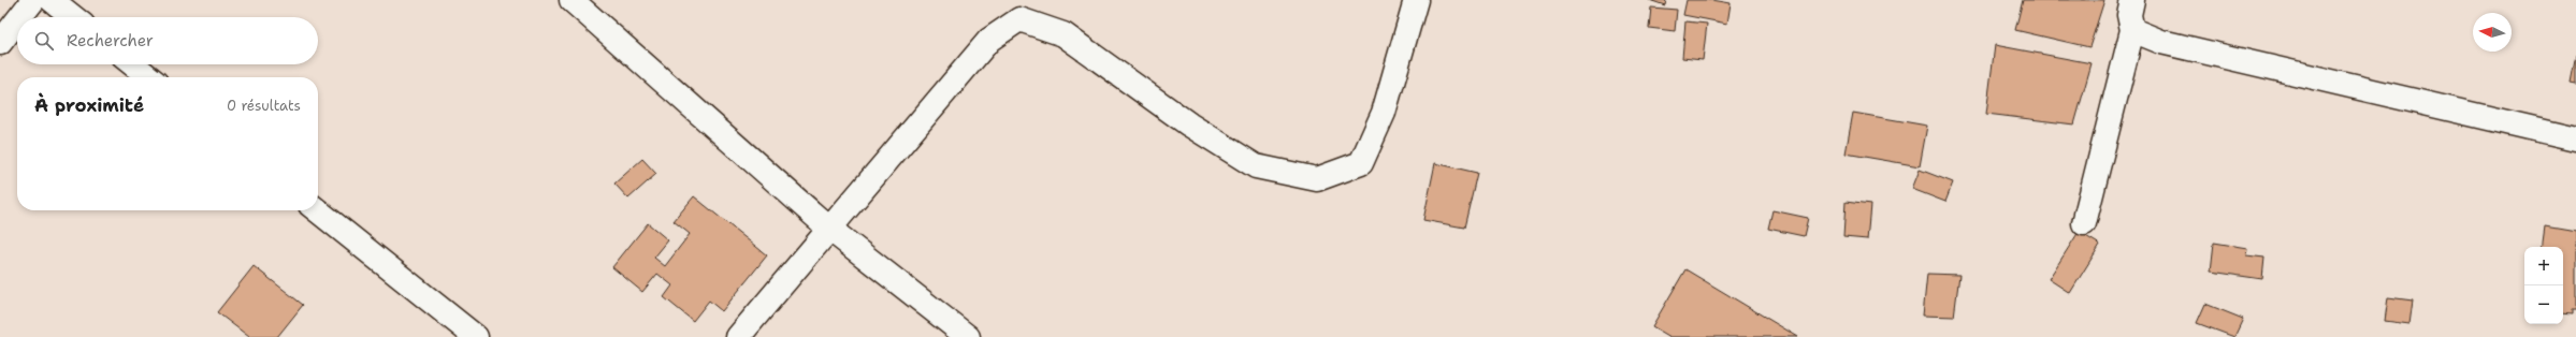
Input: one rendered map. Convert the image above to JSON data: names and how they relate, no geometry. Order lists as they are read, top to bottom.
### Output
{
  "north": "left",
  "page": {
    "search": "Rechercher",
    "heading": ["À proximité", "0 résultats"],
    "map_buttons": ["+", "−"]
  }
}
